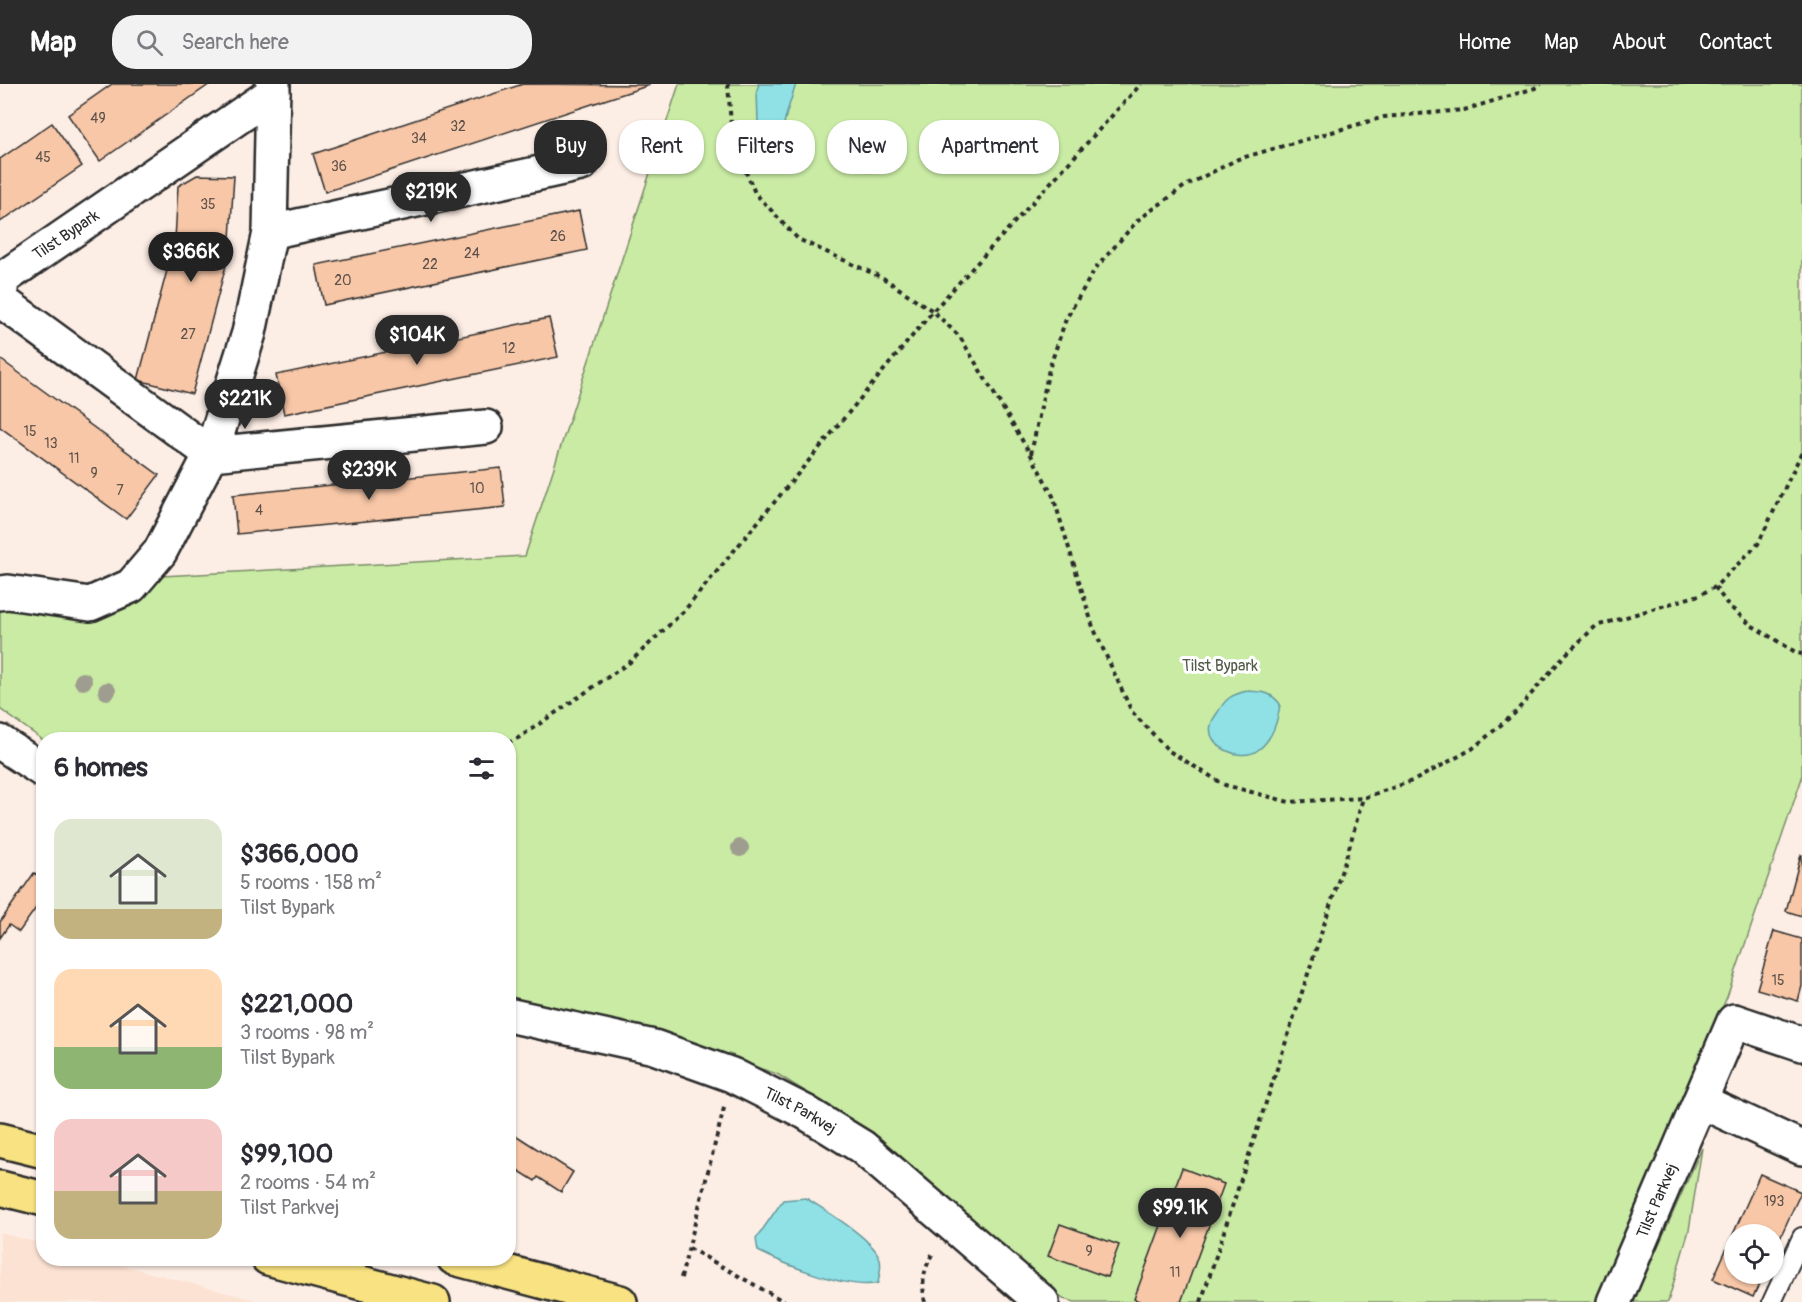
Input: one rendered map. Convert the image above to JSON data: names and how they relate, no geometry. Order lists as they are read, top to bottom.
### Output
{
  "streets": {
    "street": ["Tilst Bypark", "Tilst Parkvej"]
  },
  "parks": ["Tilst Bypark"],
  "house_numbers": [
    "49",
    "32",
    "34",
    "45",
    "36",
    "35",
    "26",
    "24",
    "22",
    "20",
    "27",
    "12",
    "15",
    "13",
    "11",
    "9",
    "10",
    "7",
    "4",
    "15",
    "193",
    "9",
    "11"
  ],
  "page": {
    "header": "Map",
    "search": "Search here",
    "nav": [
      "Home",
      "Map",
      "About",
      "Contact"
    ],
    "chip": [
      "Buy",
      "Rent",
      "Filters",
      "New",
      "Apartment"
    ],
    "price": [
      "$219K",
      "$366K",
      "$104K",
      "$221K",
      "$239K",
      "$99.1K"
    ],
    "heading": "6 homes",
    "list": [
      {
        "name": "$366,000",
        "note": "5 rooms · 158 m² · Tilst Bypark"
      },
      {
        "name": "$221,000",
        "note": "3 rooms · 98 m² · Tilst Bypark"
      },
      {
        "name": "$99,100",
        "note": "2 rooms · 54 m² · Tilst Parkvej"
      }
    ]
  }
}
